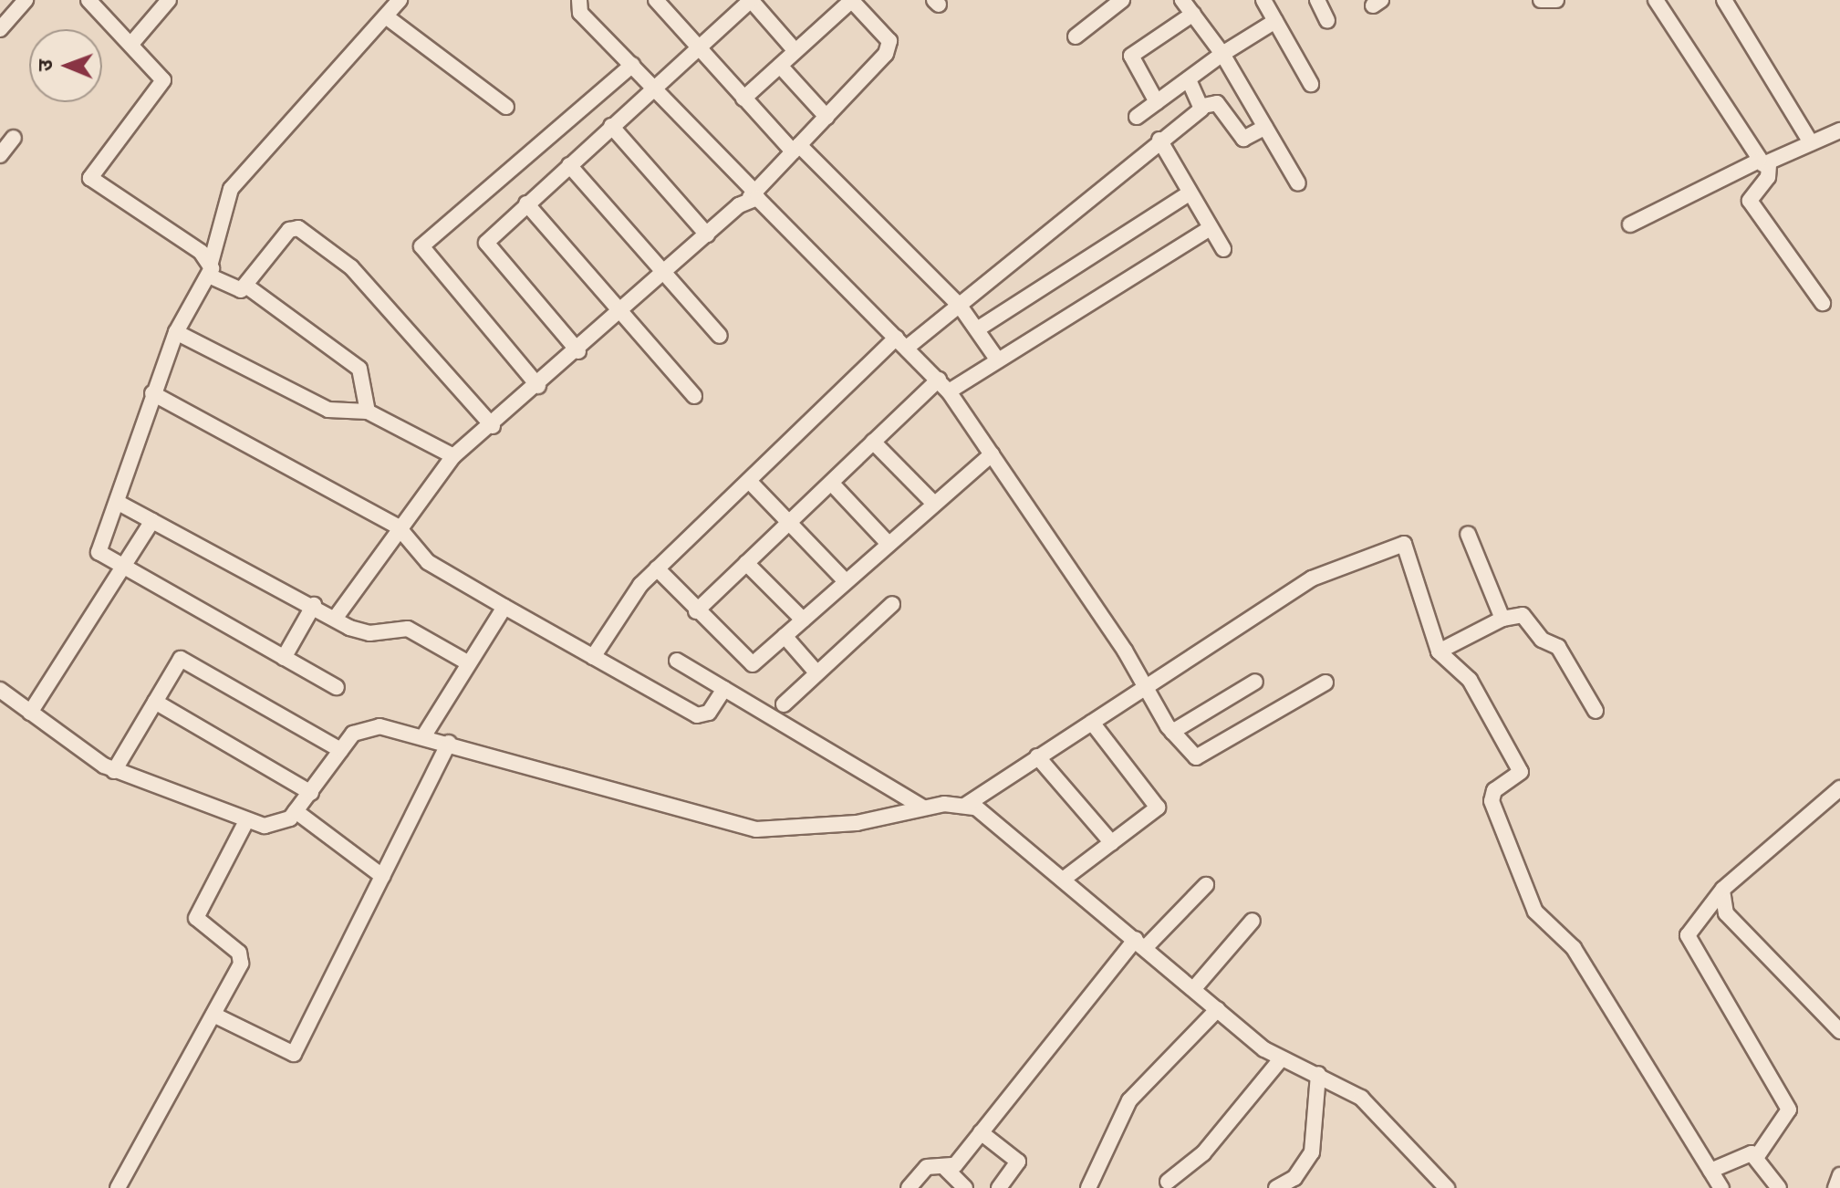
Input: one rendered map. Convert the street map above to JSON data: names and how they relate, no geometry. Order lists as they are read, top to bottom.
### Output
{
  "north": "left"
}
